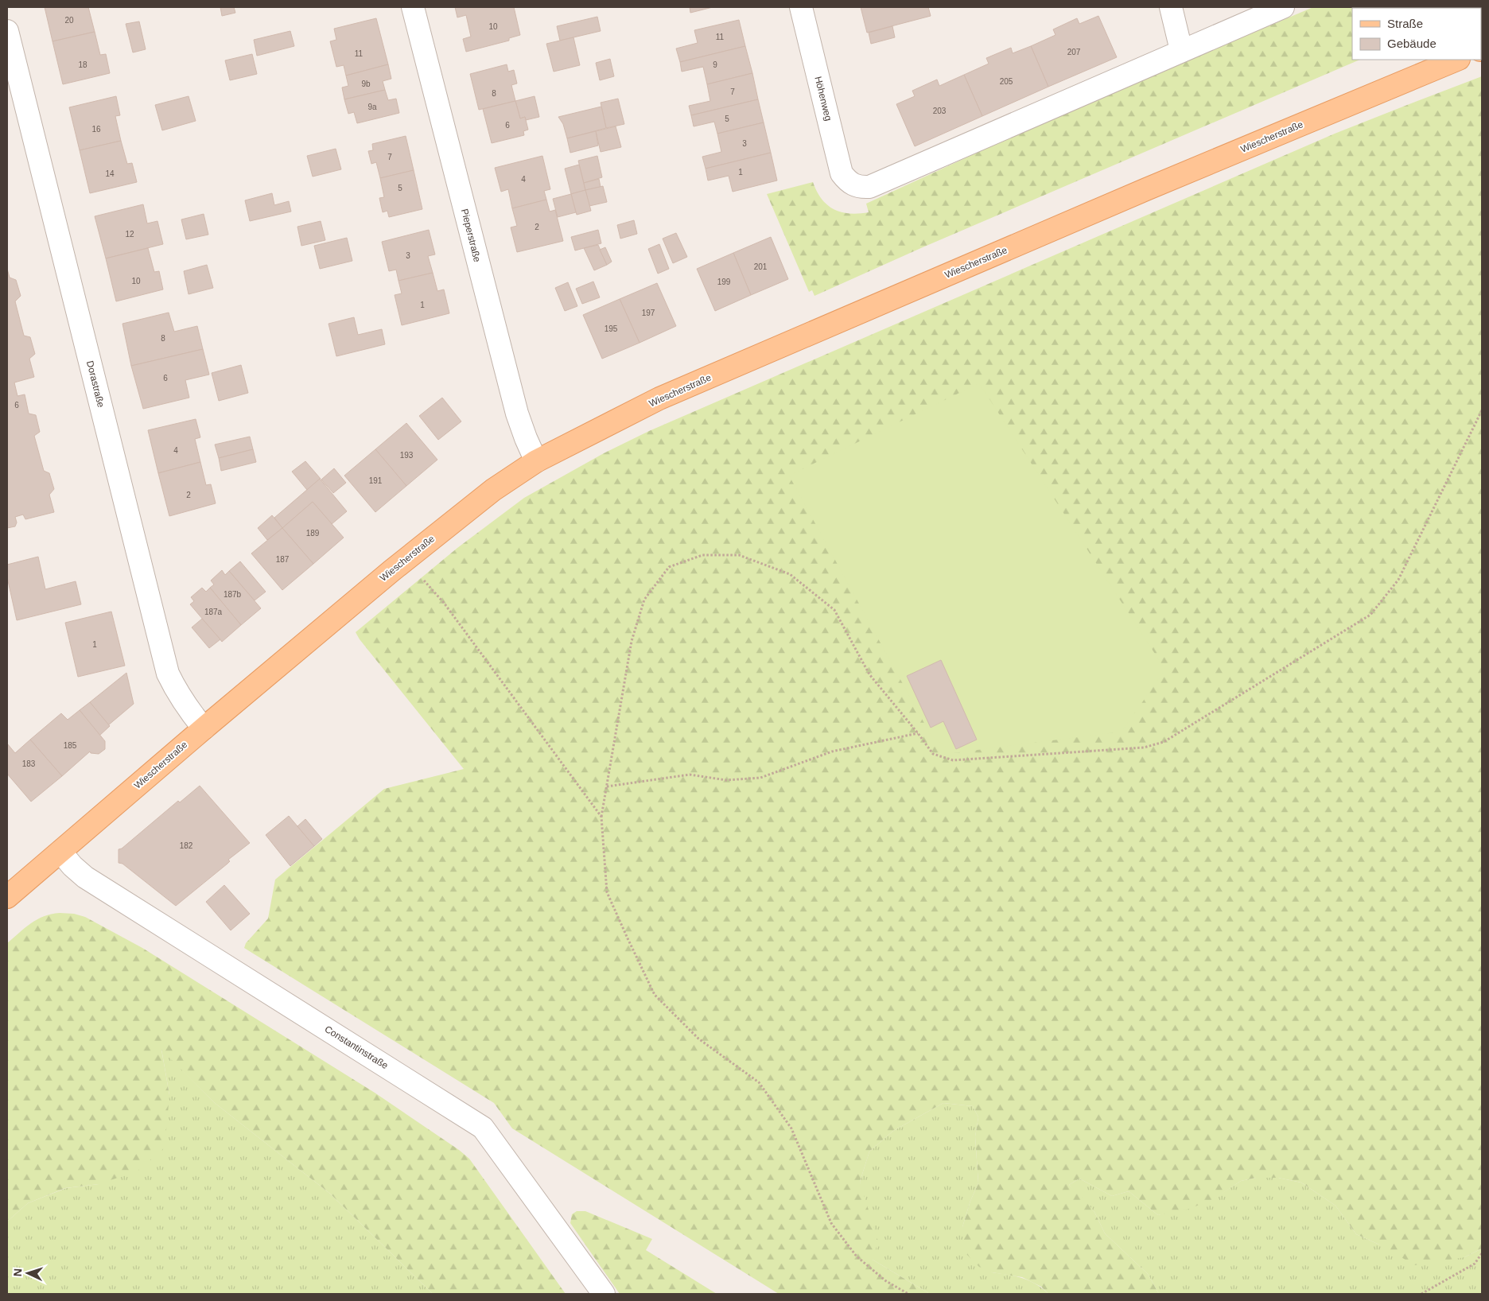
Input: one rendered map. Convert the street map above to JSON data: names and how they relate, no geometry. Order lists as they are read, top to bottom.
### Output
{
  "streets": {
    "main road": ["Wiescherstraße"],
    "street": [
      "Höhenweg",
      "Pieperstraße",
      "Dorastraße",
      "Constantinstraße"
    ]
  },
  "crossings": [
    ["Wiescherstraße", "Pieperstraße"],
    ["Wiescherstraße", "Dorastraße"],
    ["Wiescherstraße", "Constantinstraße"]
  ],
  "house_numbers": [
    "20",
    "10",
    "11",
    "207",
    "11",
    "18",
    "9",
    "205",
    "9b",
    "7",
    "8",
    "9a",
    "203",
    "5",
    "6",
    "16",
    "3",
    "7",
    "1",
    "14",
    "4",
    "5",
    "2",
    "12",
    "3",
    "201",
    "10",
    "199",
    "1",
    "197",
    "195",
    "8",
    "6",
    "6",
    "4",
    "193",
    "191",
    "2",
    "189",
    "187",
    "187b",
    "187a",
    "1",
    "185",
    "183",
    "182"
  ],
  "legend": ["Straße", "Gebäude"],
  "north": "left"
}
